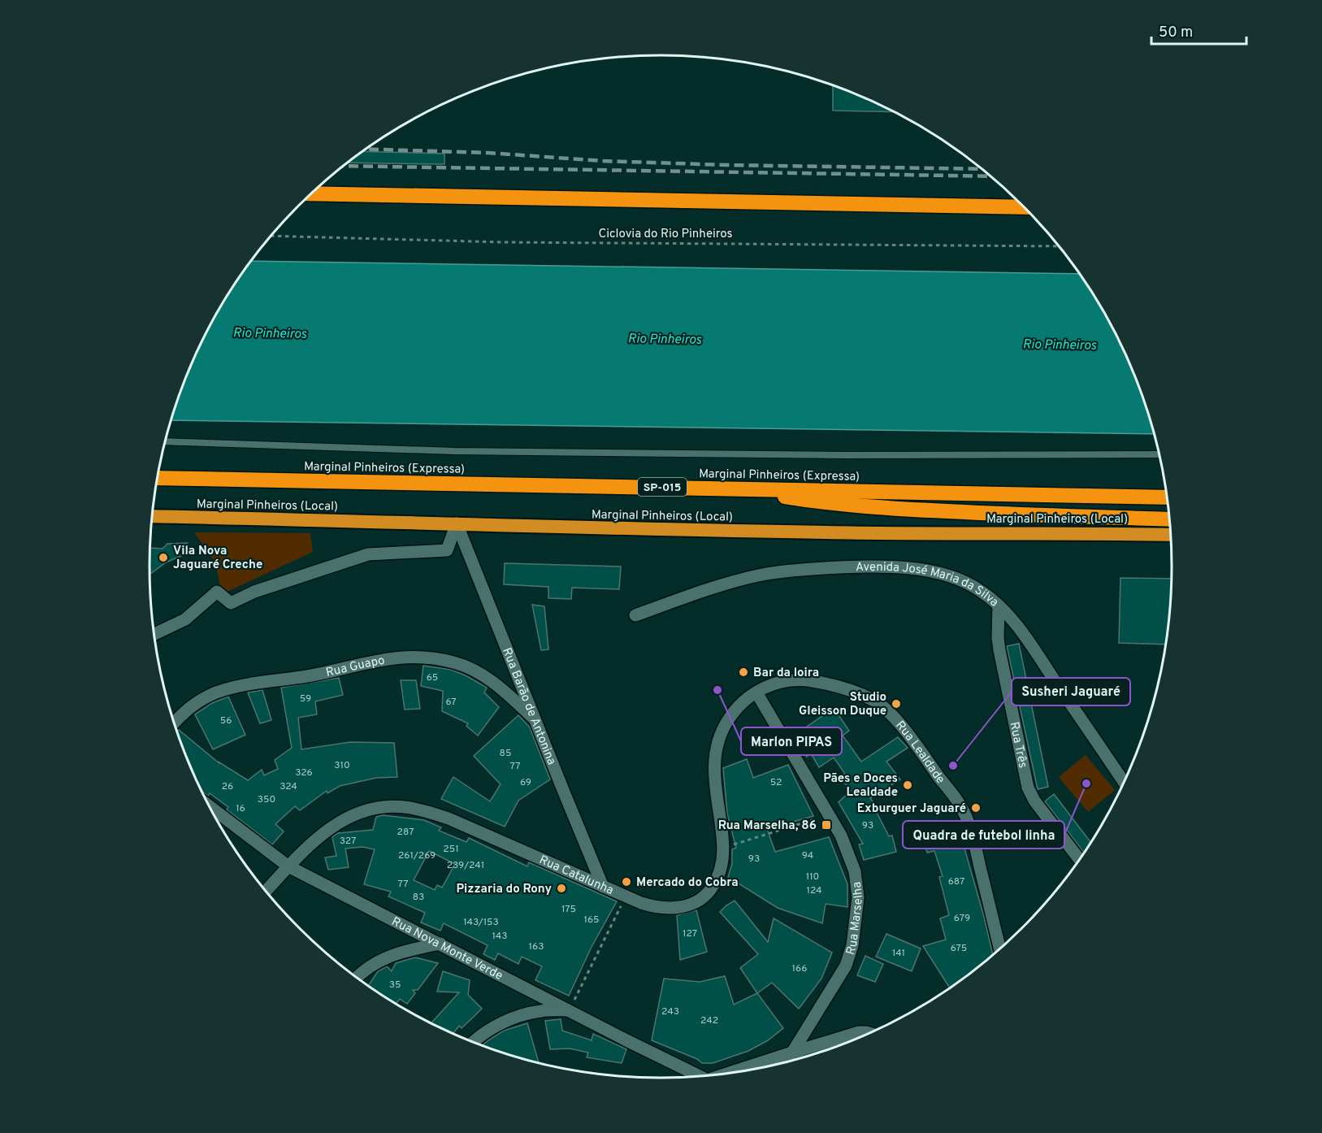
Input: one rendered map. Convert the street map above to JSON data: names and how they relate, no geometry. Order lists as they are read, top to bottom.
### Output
{
  "streets": {
    "highway": ["Marginal Pinheiros (Expressa)", "SP-015", "Marginal Pinheiros (Local)"],
    "street": [
      "Avenida José Maria da Silva",
      "Rua Guapo",
      "Rua Barão de Antonina",
      "Rua Três",
      "Rua Lealdade",
      "Rua Catalunha",
      "Rua Marselha",
      "Rua Nova Monte Verde"
    ],
    "path": ["Ciclovia do Rio Pinheiros"]
  },
  "crossings": [
    ["Marginal Pinheiros (Local)", "Rua Barão de Antonina"],
    ["Avenida José Maria da Silva", "Rua Três"],
    ["Rua Guapo", "Rua Barão de Antonina"],
    ["Rua Barão de Antonina", "Rua Catalunha"],
    ["Rua Lealdade", "Rua Catalunha"],
    ["Rua Lealdade", "Rua Marselha"],
    ["Rua Catalunha", "Rua Marselha"],
    ["Rua Catalunha", "Rua Nova Monte Verde"]
  ],
  "water": ["Rio Pinheiros"],
  "places": {
    "other": [
      "Vila Nova Jaguaré Creche",
      "Bar da loira",
      "Marlon PIPAS",
      "Studio Gleisson Duque",
      "Susheri Jaguaré",
      "Quadra de futebol linha",
      "Pães e Doces Lealdade",
      "Exburguer Jaguaré",
      "Mercado do Cobra",
      "Pizzaria do Rony"
    ],
    "transit": ["Rua Marselha, 86"]
  },
  "house_numbers": [
    "65",
    "59",
    "67",
    "56",
    "85",
    "310",
    "77",
    "326",
    "69",
    "52",
    "26",
    "324",
    "350",
    "16",
    "93",
    "287",
    "327",
    "251",
    "261/269",
    "94",
    "93",
    "239/241",
    "110",
    "687",
    "77",
    "124",
    "83",
    "175",
    "679",
    "165",
    "143/153",
    "127",
    "143",
    "163",
    "675",
    "141",
    "166",
    "35",
    "243",
    "242"
  ],
  "scale_bar": "50 m"
}
